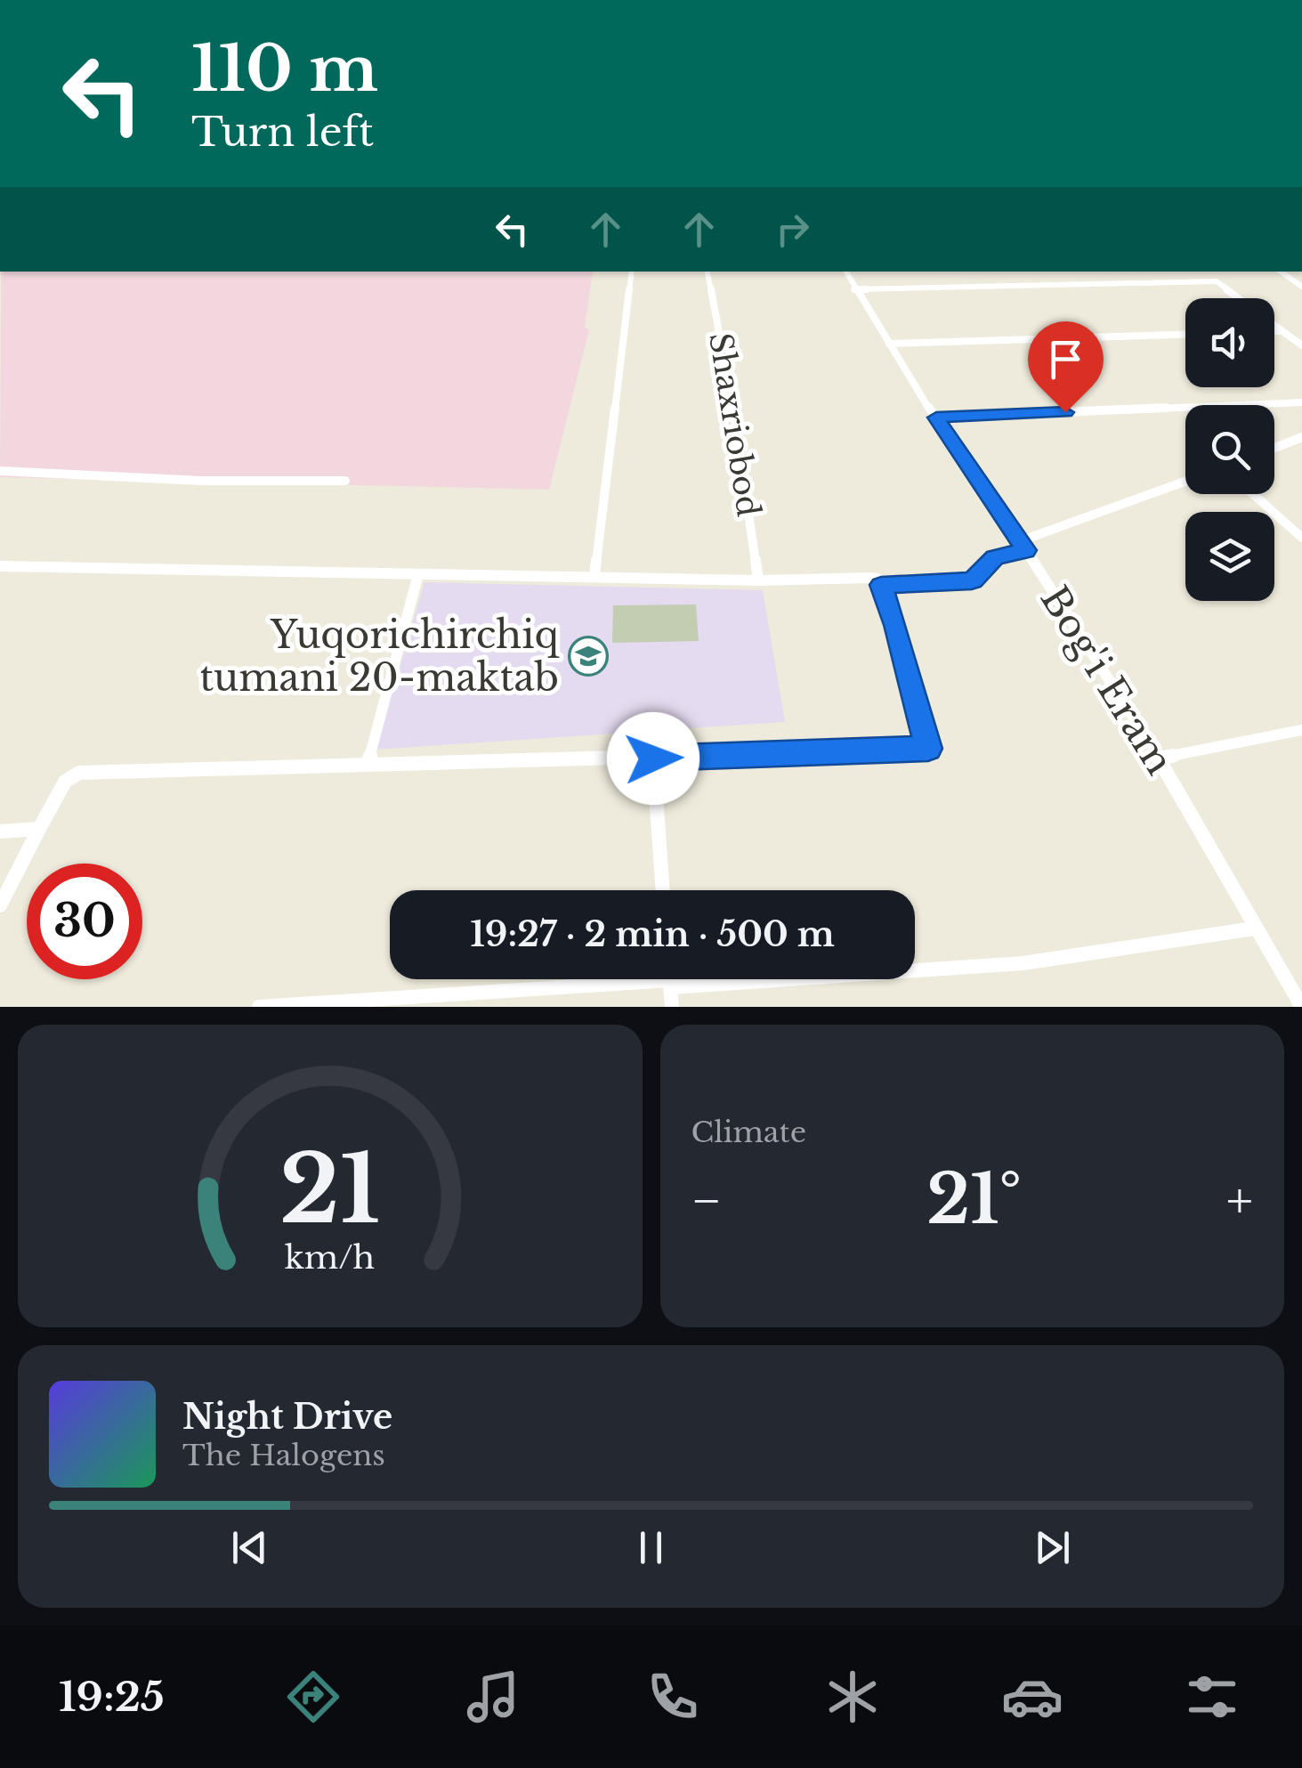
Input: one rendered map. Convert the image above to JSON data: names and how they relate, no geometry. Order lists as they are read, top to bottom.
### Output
{
  "streets": {
    "street": ["Shaxriobod", "Bog'i Eram"]
  },
  "places": {
    "school or university": ["Yuqorichirchiq tumani 20-maktab"]
  },
  "page": {
    "turn": ["110 m", "Turn left"],
    "limit": "30",
    "trip": "19:27 · 2 min · 500 m",
    "tile": "Climate",
    "heat": ["−", "21°", "+"],
    "song": ["Night Drive", "The Halogens"],
    "tabs": "19:25",
    "gauge": ["21", "km/h"]
  }
}
